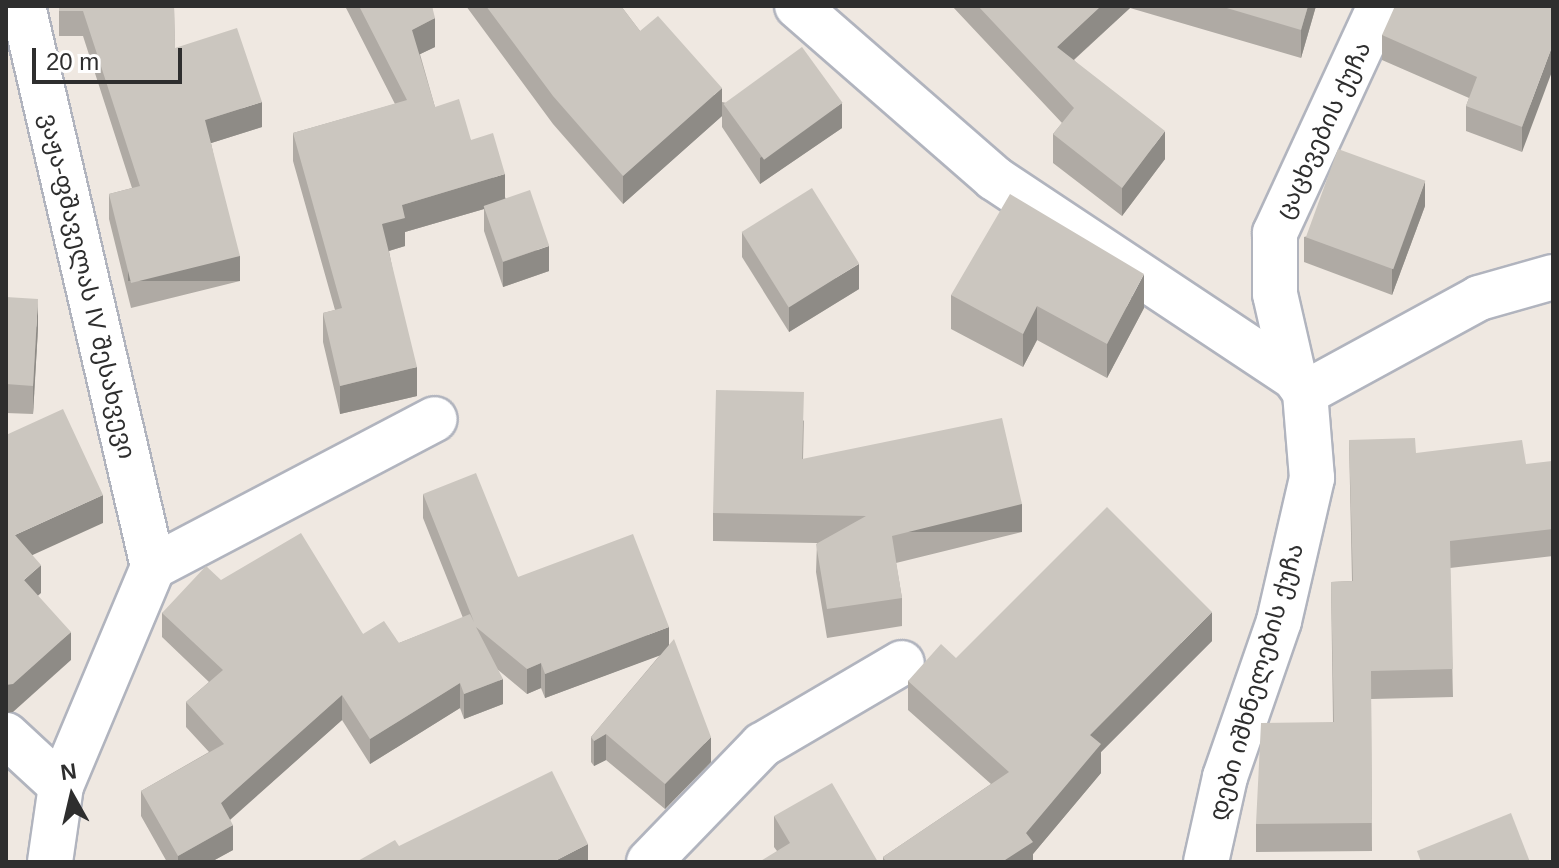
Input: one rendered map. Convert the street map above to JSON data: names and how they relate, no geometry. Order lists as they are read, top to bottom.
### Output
{
  "streets": {
    "street": ["ცაცხვების ქუჩა", "ვაჟა-ფშაველას IV შესახვევი", "დები იშხნელების ქუჩა"]
  },
  "crossings": [
    ["ცაცხვების ქუჩა", "დები იშხნელების ქუჩა"]
  ],
  "scale_bar": "20 m",
  "north": "top"
}
